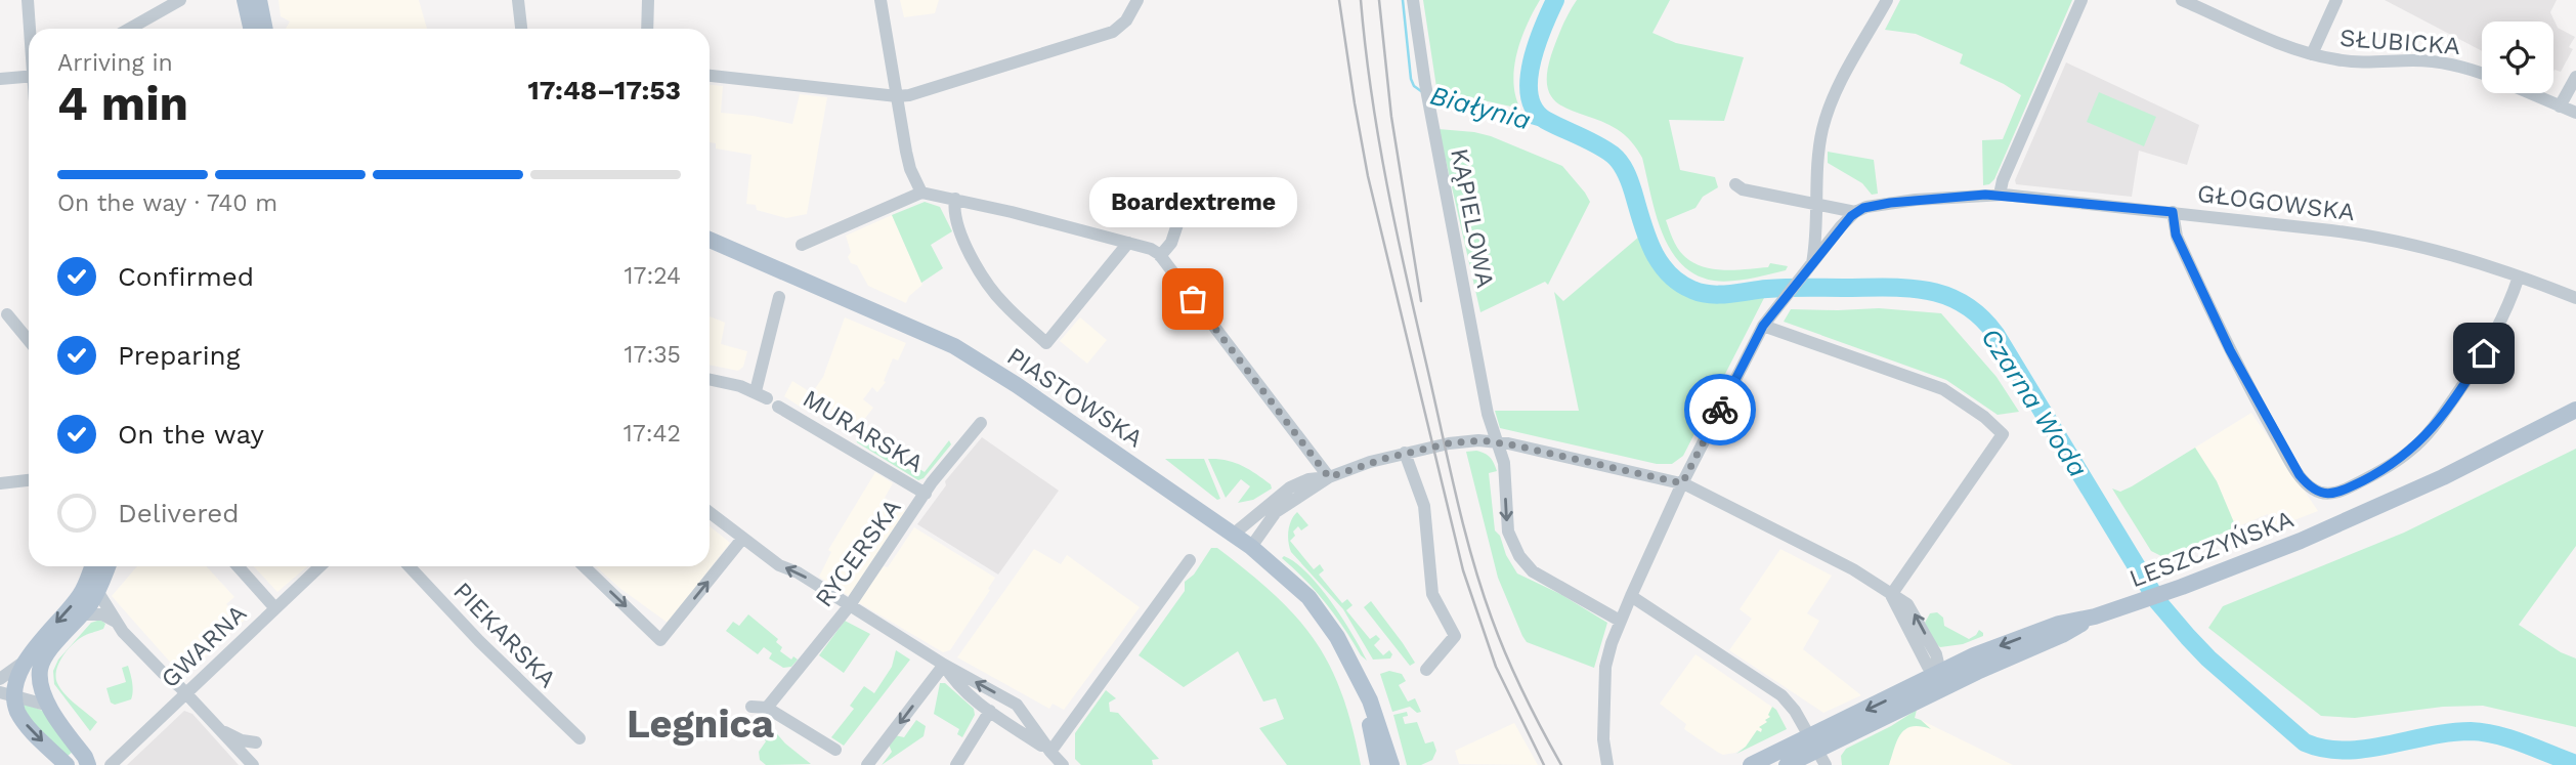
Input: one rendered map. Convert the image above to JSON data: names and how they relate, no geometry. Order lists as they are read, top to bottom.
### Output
{
  "streets": {
    "main road": ["PIASTOWSKA", "LESZCZYŃSKA"],
    "street": [
      "SŁUBICKA",
      "GŁOGOWSKA",
      "KĄPIELOWA",
      "MURARSKA",
      "RYCERSKA",
      "PIEKARSKA",
      "GWARNA"
    ]
  },
  "crossings": [
    ["MURARSKA", "RYCERSKA"]
  ],
  "districts": ["Legnica"],
  "water": ["Białynia", "Czarna Woda"],
  "places": ["Boardextreme"],
  "page": {
    "heading": ["4 min", "Arriving in", "17:48–17:53"],
    "bar": "On the way · 740 m",
    "bubble": "Boardextreme",
    "list": [
      ["Confirmed", "17:24"],
      ["Preparing", "17:35"],
      ["On the way", "17:42"],
      "Delivered"
    ]
  }
}
